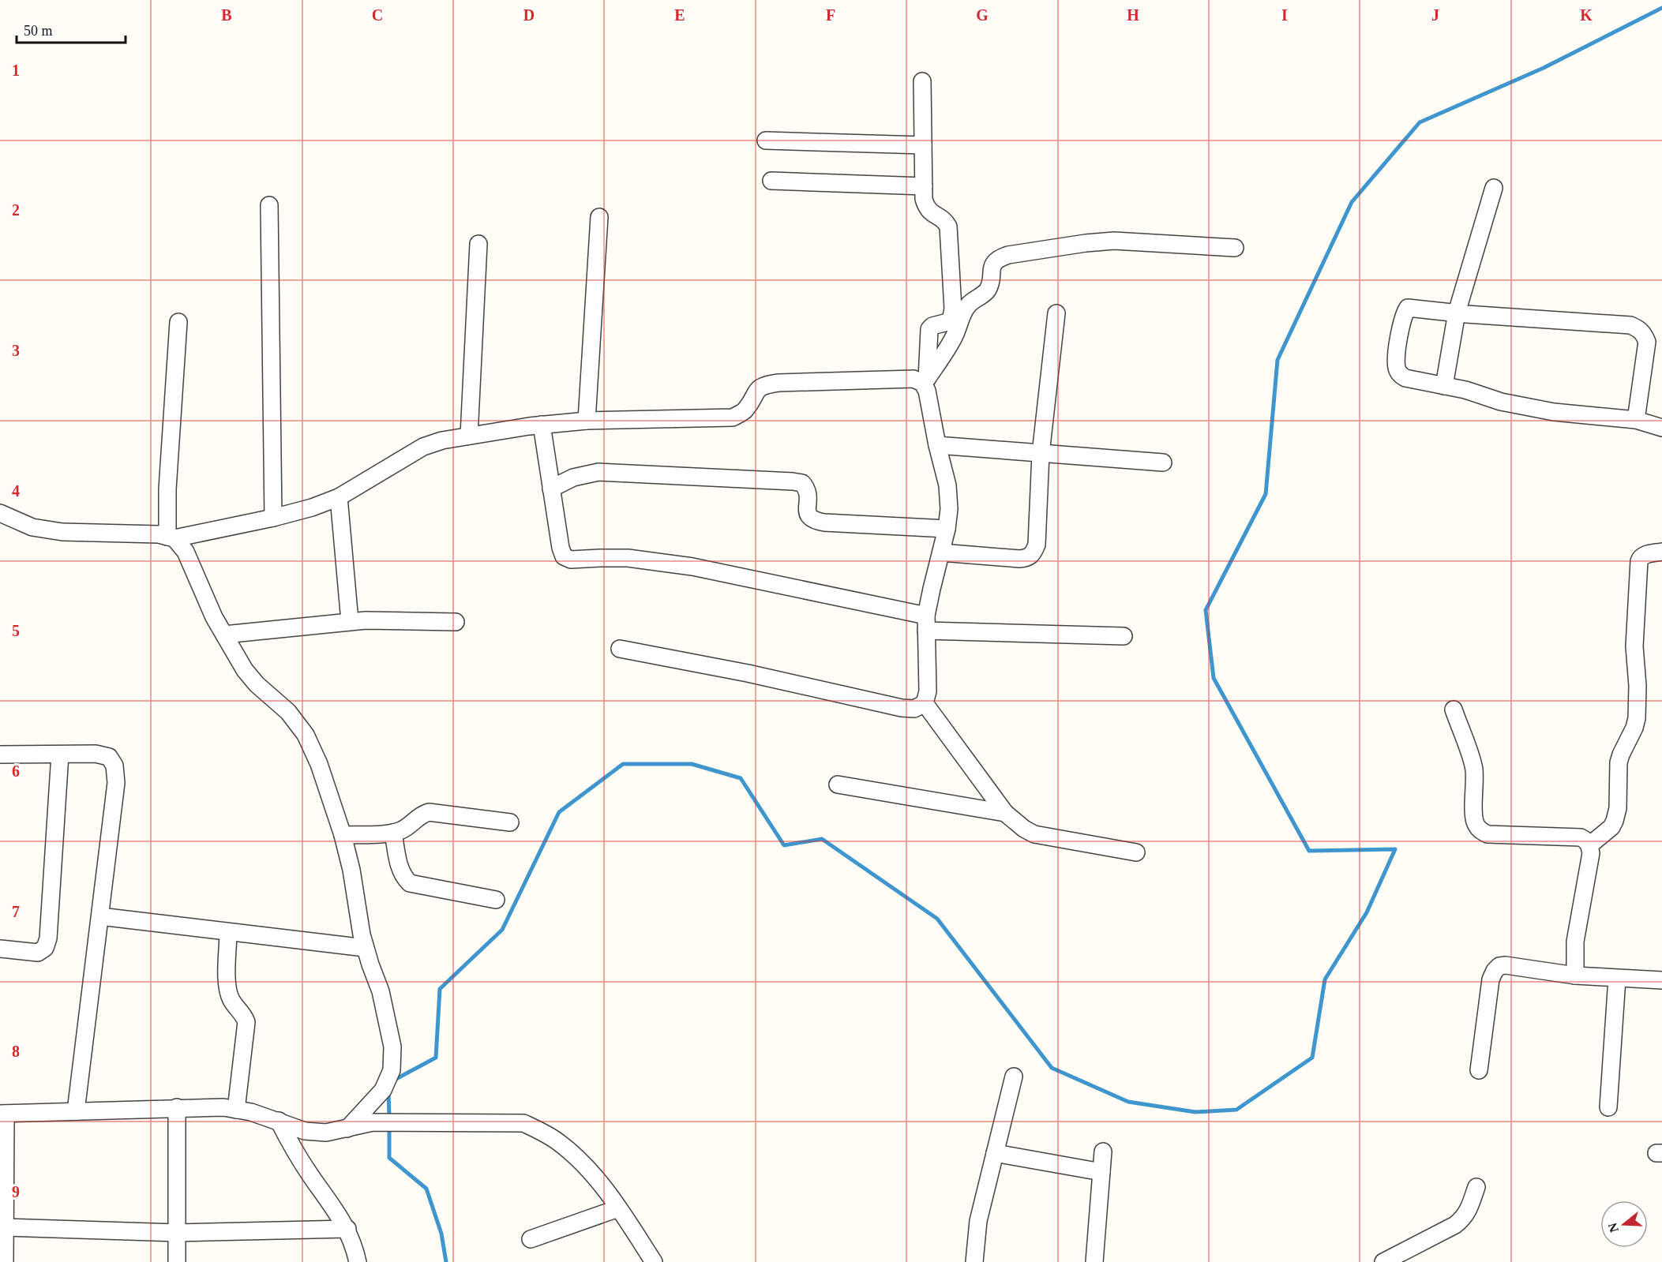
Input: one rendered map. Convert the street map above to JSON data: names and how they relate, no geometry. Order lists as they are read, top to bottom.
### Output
{
  "scale_bar": "50 m",
  "north": "left",
  "grid": {
    "columns": [
      "B",
      "C",
      "D",
      "E",
      "F",
      "G",
      "H",
      "I",
      "J",
      "K"
    ],
    "rows": [
      "1",
      "2",
      "3",
      "4",
      "5",
      "6",
      "7",
      "8",
      "9"
    ]
  }
}
